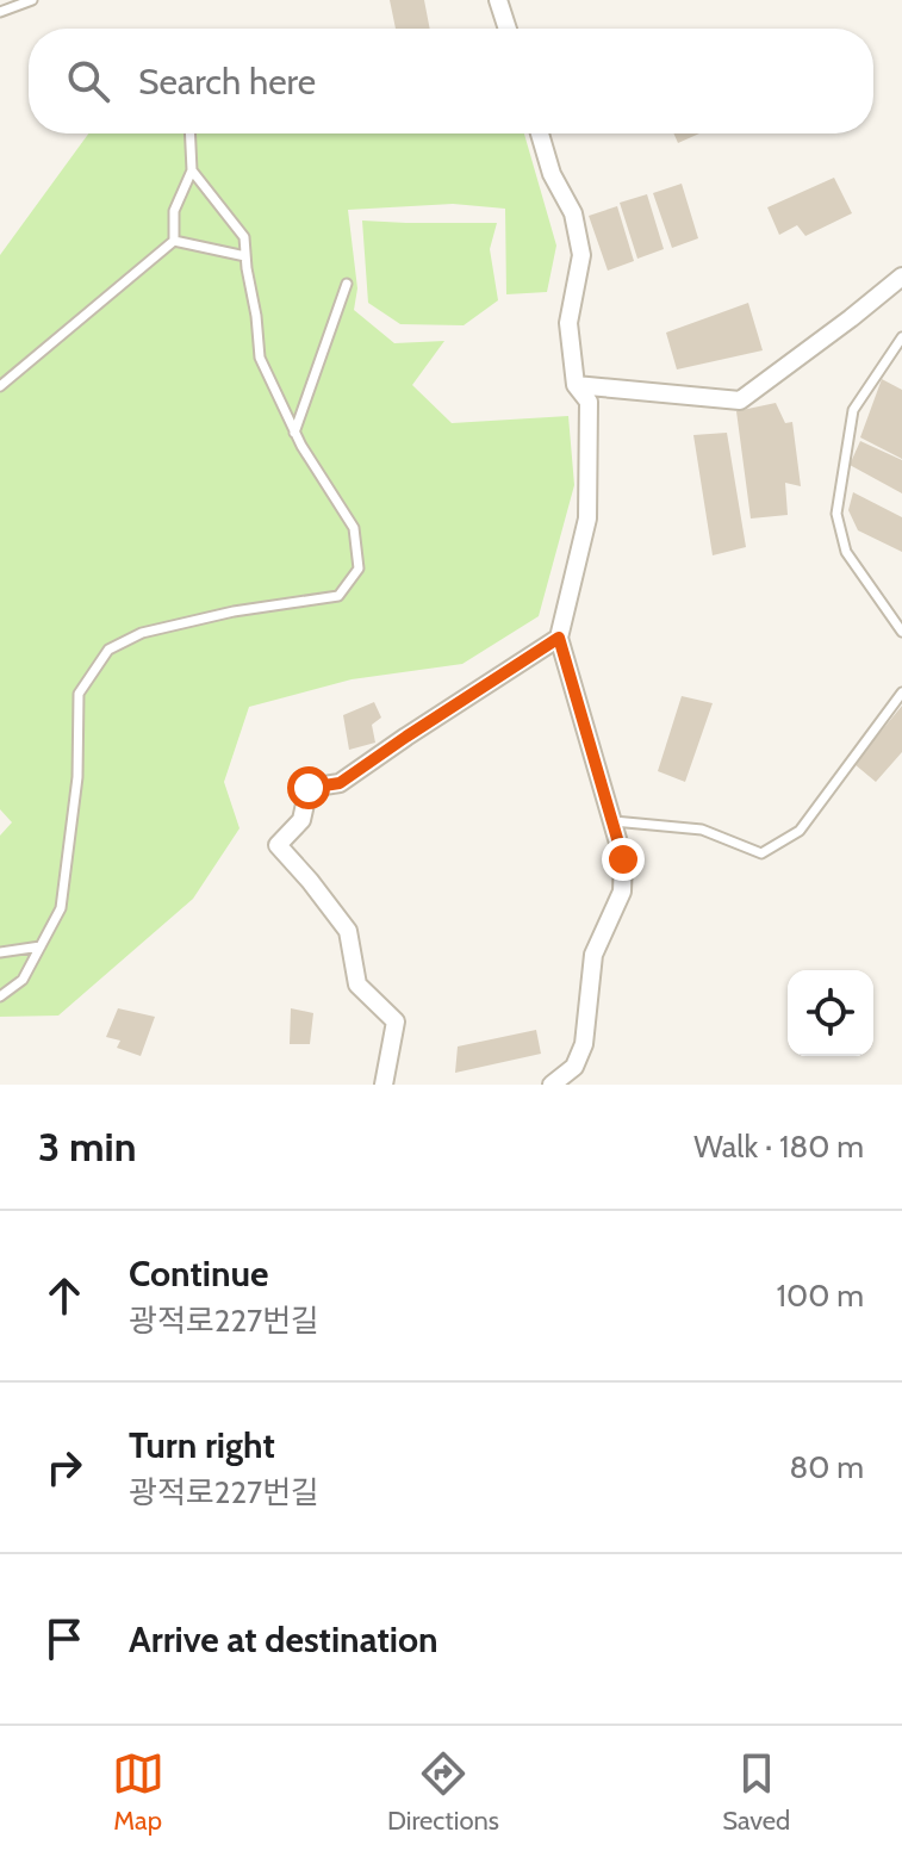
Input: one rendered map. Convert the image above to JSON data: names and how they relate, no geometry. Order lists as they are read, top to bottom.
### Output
{
  "page": {
    "search": "Search here",
    "heading": ["3 min", "Walk · 180 m"],
    "list": [
      ["Continue", "광적로227번길", "100 m"],
      ["Turn right", "광적로227번길", "80 m"],
      "Arrive at destination"
    ],
    "nav": ["Map", "Directions", "Saved"]
  }
}
